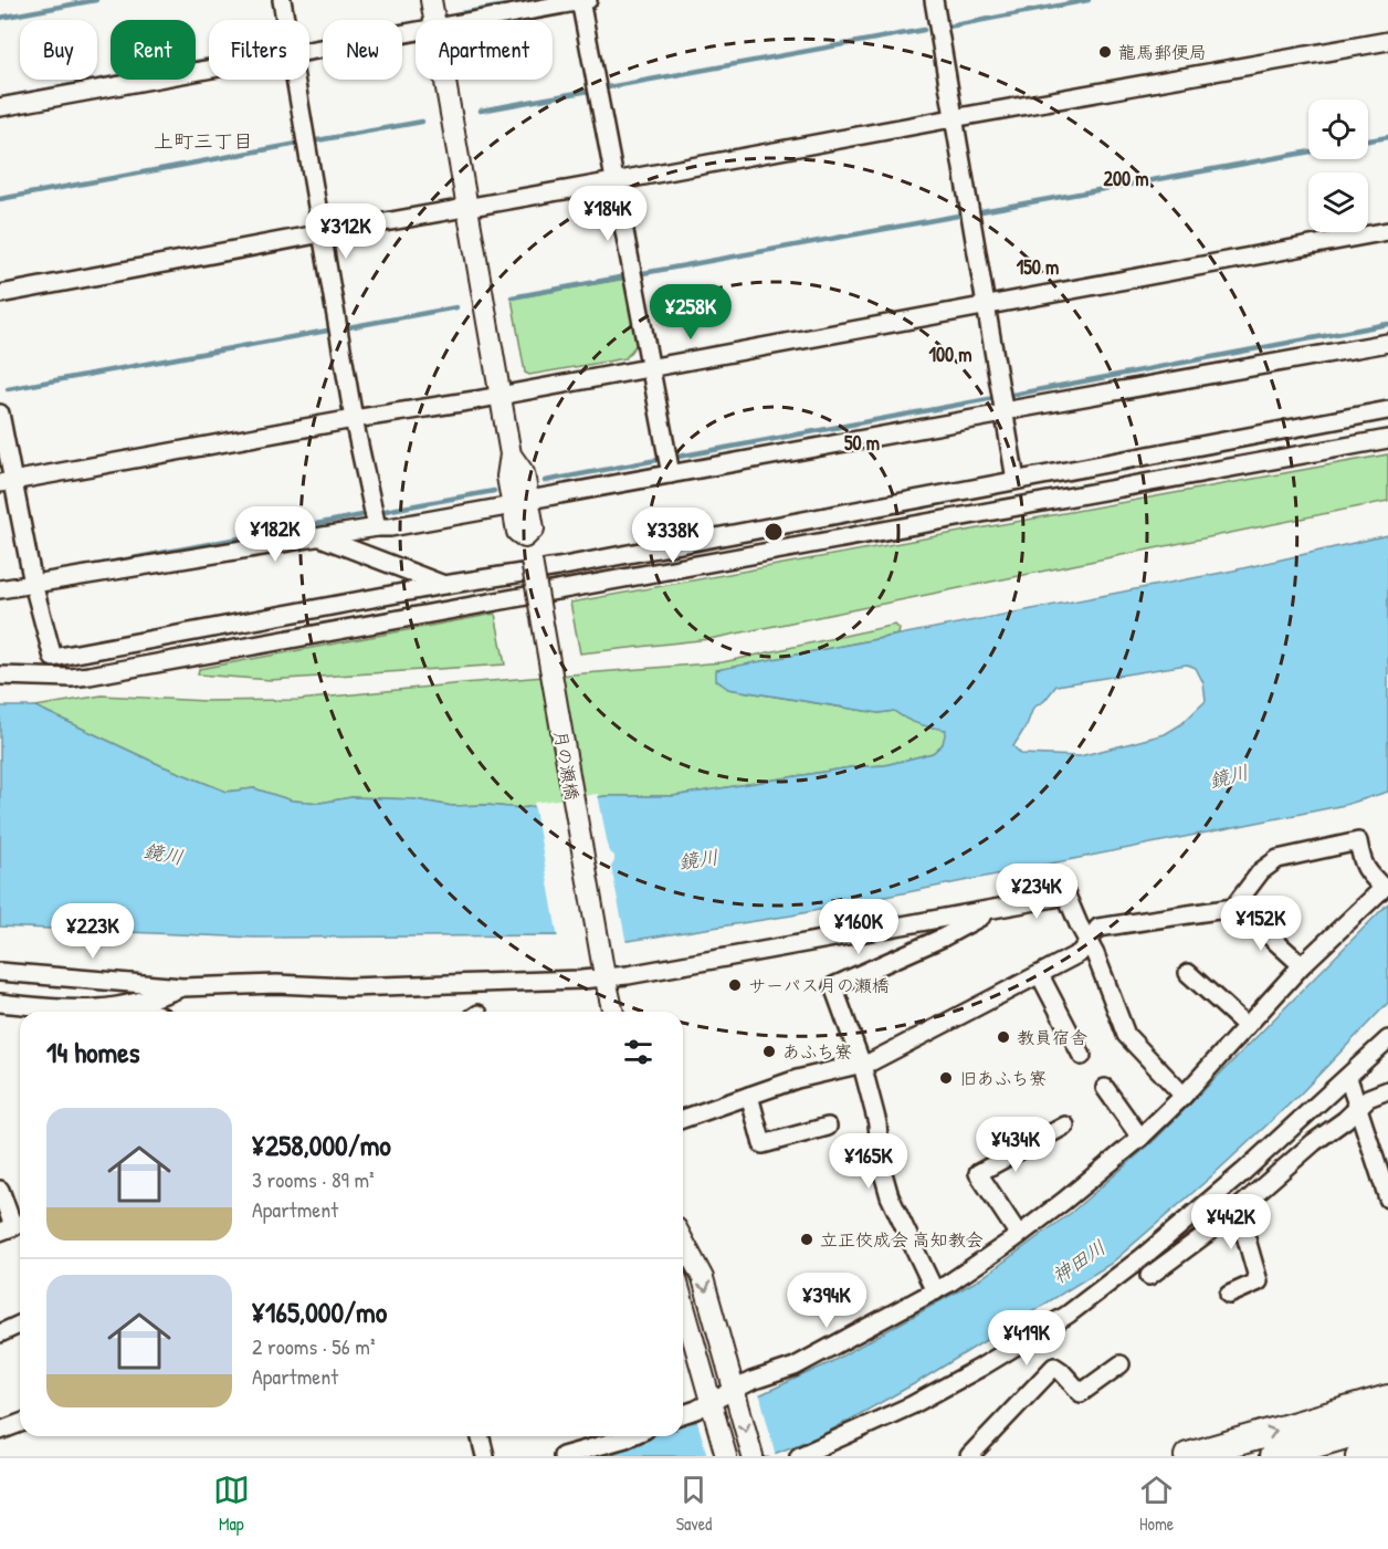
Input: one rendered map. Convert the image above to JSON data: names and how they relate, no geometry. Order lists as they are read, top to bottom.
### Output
{
  "streets": {
    "street": ["月の瀬橋"]
  },
  "districts": ["上町三丁目"],
  "water": ["鏡川", "神田川"],
  "places": [
    "龍馬郵便局",
    "サーパス月の瀬橋",
    "教員宿舎",
    "あふち寮",
    "旧あふち寮",
    "立正佼成会 高知教会"
  ],
  "page": {
    "chip": [
      "Buy",
      "Rent",
      "Filters",
      "New",
      "Apartment"
    ],
    "price": [
      "¥184K",
      "¥312K",
      "¥258K",
      "¥182K",
      "¥338K",
      "¥234K",
      "¥152K",
      "¥160K",
      "¥223K",
      "¥434K",
      "¥165K",
      "¥442K",
      "¥394K",
      "¥419K"
    ],
    "heading": "14 homes",
    "list": [
      {
        "name": "¥258,000/mo",
        "note": "3 rooms · 89 m² · Apartment"
      },
      {
        "name": "¥165,000/mo",
        "note": "2 rooms · 56 m² · Apartment"
      }
    ],
    "tabs": ["Map", "Saved", "Home"]
  },
  "rings": [
    "200 m",
    "150 m",
    "100 m",
    "50 m"
  ]
}
